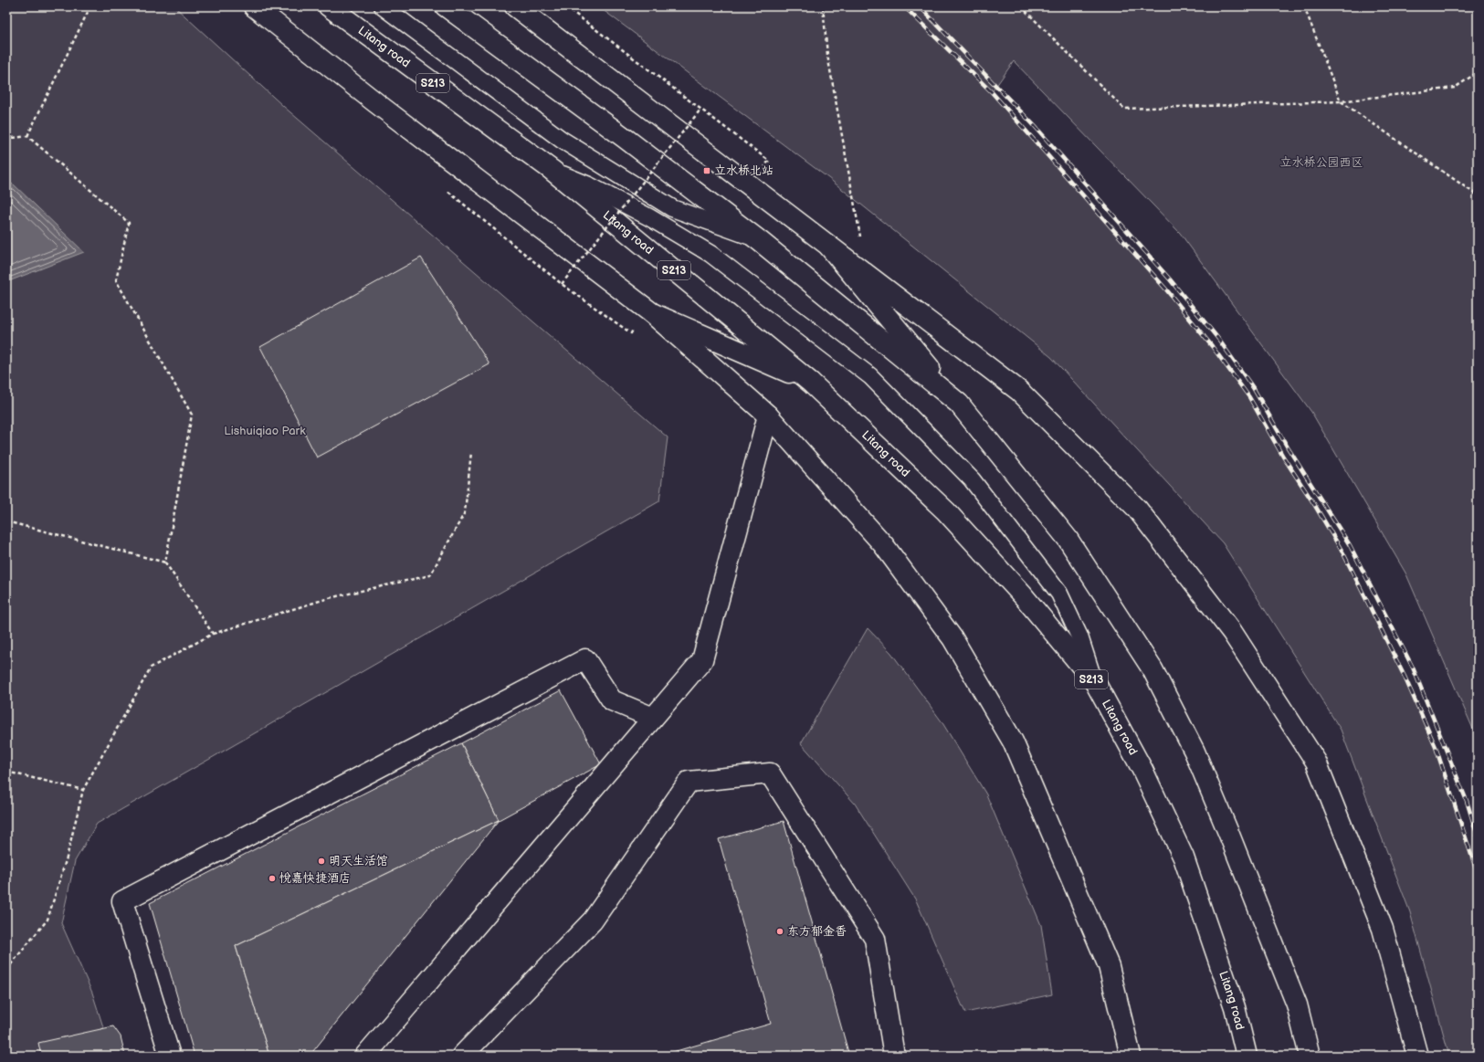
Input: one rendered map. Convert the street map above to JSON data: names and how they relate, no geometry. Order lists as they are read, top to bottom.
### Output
{
  "streets": {
    "street": ["Litang road", "S213"]
  },
  "parks": ["立水桥公园西区", "Lishuiqiao Park"],
  "places": {
    "transit": ["立水桥北站"],
    "other": ["明天生活馆", "悦嘉快捷酒店", "东方郁金香"]
  }
}
